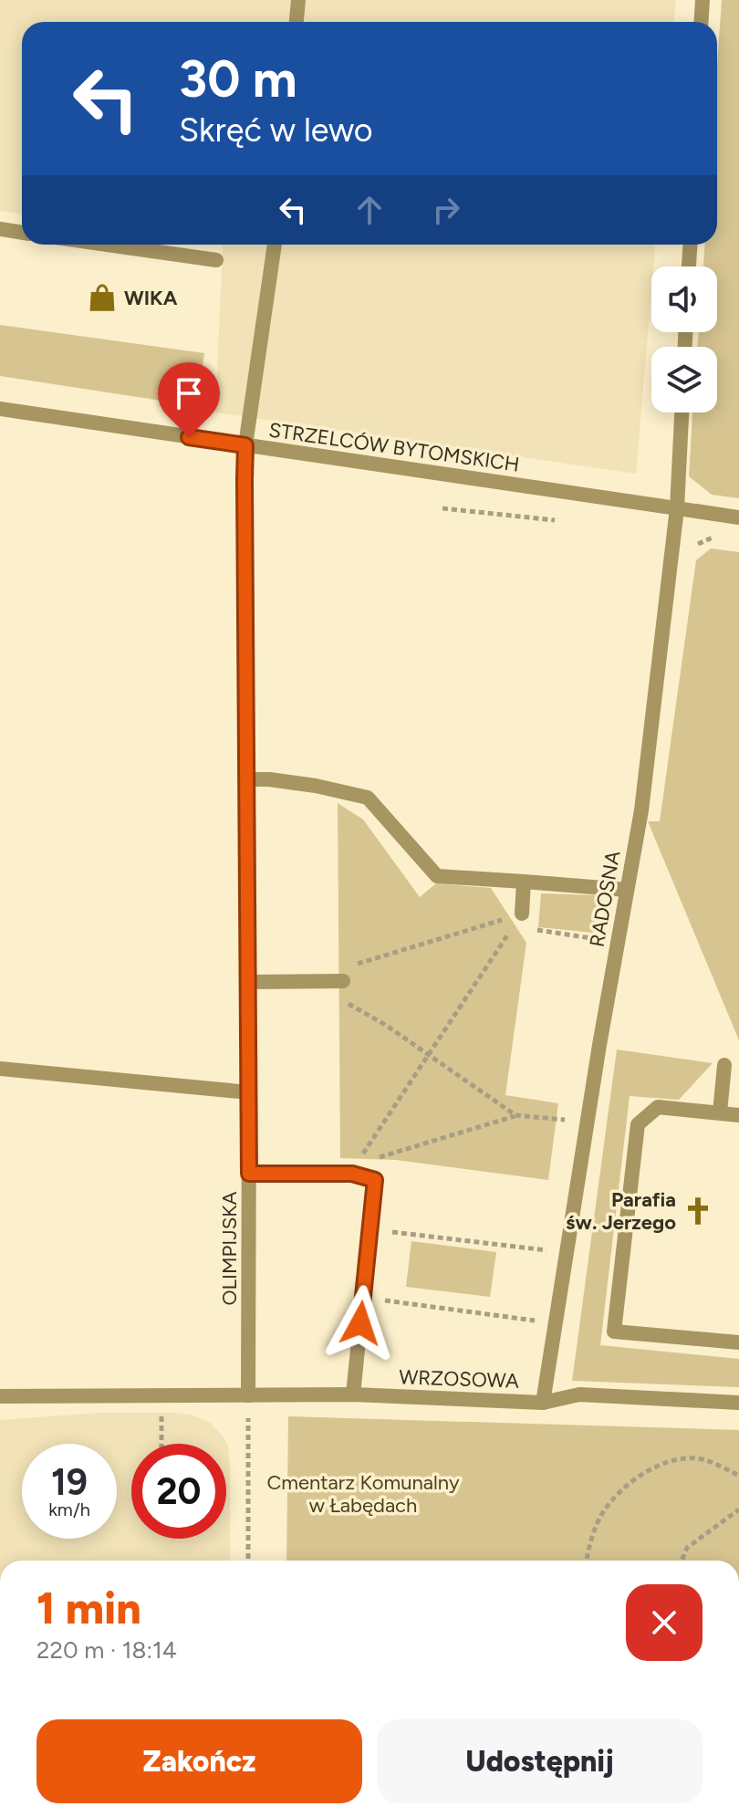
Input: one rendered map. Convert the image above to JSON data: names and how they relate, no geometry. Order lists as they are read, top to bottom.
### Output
{
  "streets": {
    "street": [
      "STRZELCÓW BYTOMSKICH",
      "RADOSNA",
      "OLIMPIJSKA",
      "WRZOSOWA"
    ]
  },
  "crossings": [
    ["STRZELCÓW BYTOMSKICH", "RADOSNA"],
    ["STRZELCÓW BYTOMSKICH", "OLIMPIJSKA"],
    ["RADOSNA", "WRZOSOWA"],
    ["OLIMPIJSKA", "WRZOSOWA"]
  ],
  "parks": ["Cmentarz Komunalny w Łabędach"],
  "places": {
    "shop": ["WIKA"],
    "church": ["Parafia św. Jerzego"]
  },
  "page": {
    "turn": ["30 m", "Skręć w lewo"],
    "speed": "19 km/h",
    "limit": "20",
    "heading": ["1 min", "220 m · 18:14"],
    "buttons": ["Zakończ", "Udostępnij"]
  }
}
